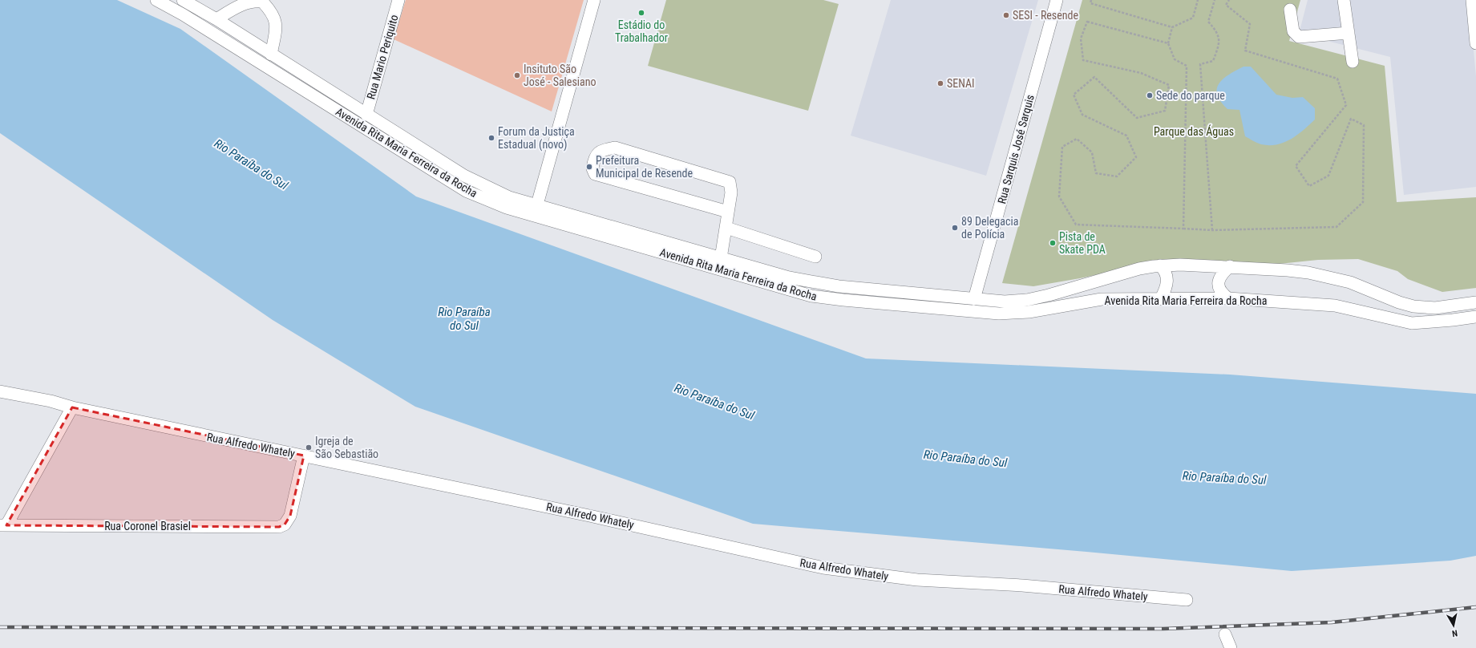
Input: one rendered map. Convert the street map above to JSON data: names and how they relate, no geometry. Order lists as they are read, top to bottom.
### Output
{
  "streets": {
    "street": [
      "Rua Mario Periquito",
      "Rua Sarquis José Sarquis",
      "Avenida Rita Maria Ferreira da Rocha",
      "Rua Alfredo Whately",
      "Rua Coronel Brasiel"
    ]
  },
  "crossings": [
    ["Rua Mario Periquito", "Avenida Rita Maria Ferreira da Rocha"],
    ["Rua Sarquis José Sarquis", "Avenida Rita Maria Ferreira da Rocha"],
    ["Rua Alfredo Whately", "Rua Coronel Brasiel"]
  ],
  "water": ["Rio Paraíba do Sul"],
  "parks": ["Parque das Águas"],
  "places": [
    "Estádio do Trabalhador",
    "SESI - Resende",
    "Insituto São José - Salesiano",
    "SENAI",
    "Sede do parque",
    "Forum da Justiça Estadual (novo)",
    "Prefeitura Municipal de Resende",
    "89 Delegacia de Polícia",
    "Pista de Skate PDA",
    "Igreja de São Sebastião"
  ],
  "north": "bottom"
}
